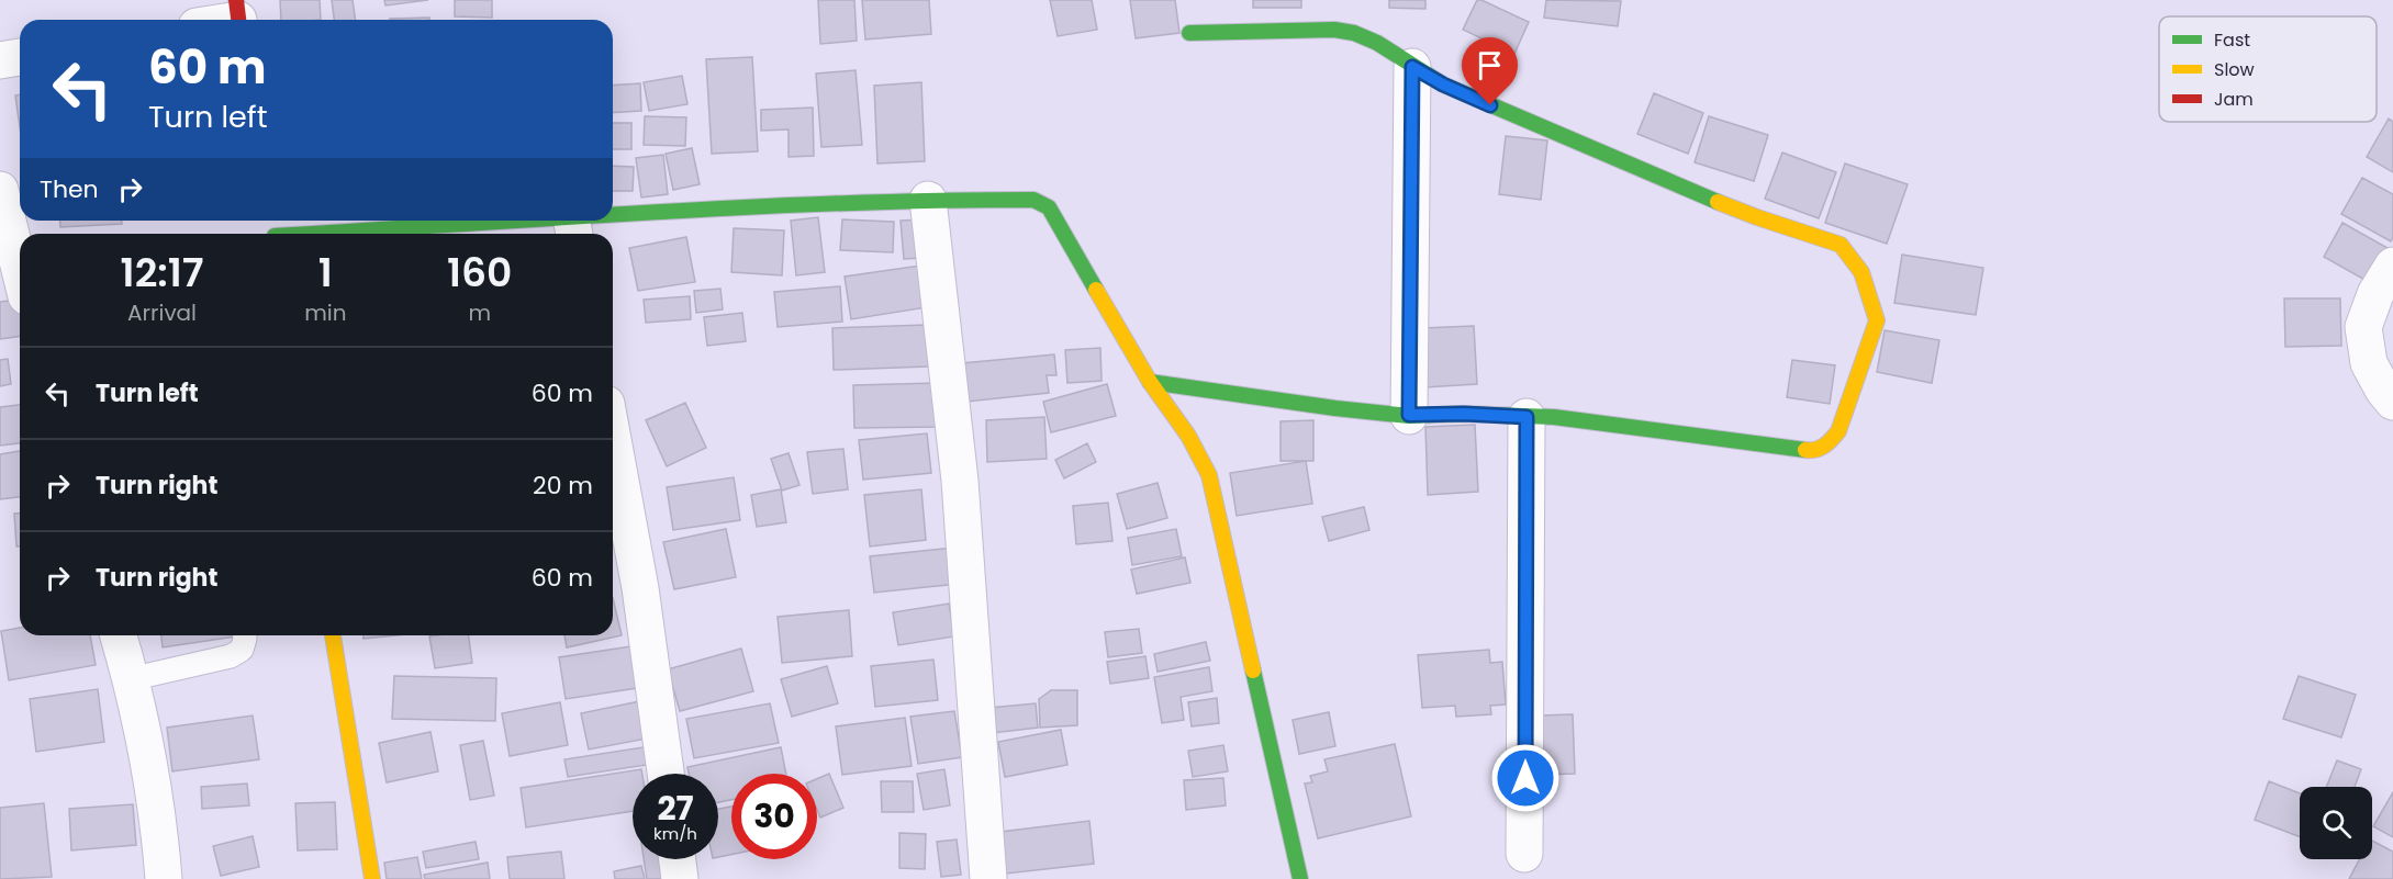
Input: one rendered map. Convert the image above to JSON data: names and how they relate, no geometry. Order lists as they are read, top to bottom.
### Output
{
  "legend": ["Fast", "Slow", "Jam"],
  "page": {
    "turn": ["60 m", "Turn left"],
    "then": "Then",
    "eta": [
      "12:17",
      "Arrival",
      "1",
      "min",
      "160",
      "m"
    ],
    "list": [
      {
        "name": "Turn left",
        "value": "60 m"
      },
      {
        "name": "Turn right",
        "value": "20 m"
      },
      {
        "name": "Turn right",
        "value": "60 m"
      }
    ],
    "speed": "27 km/h",
    "limit": "30"
  }
}
